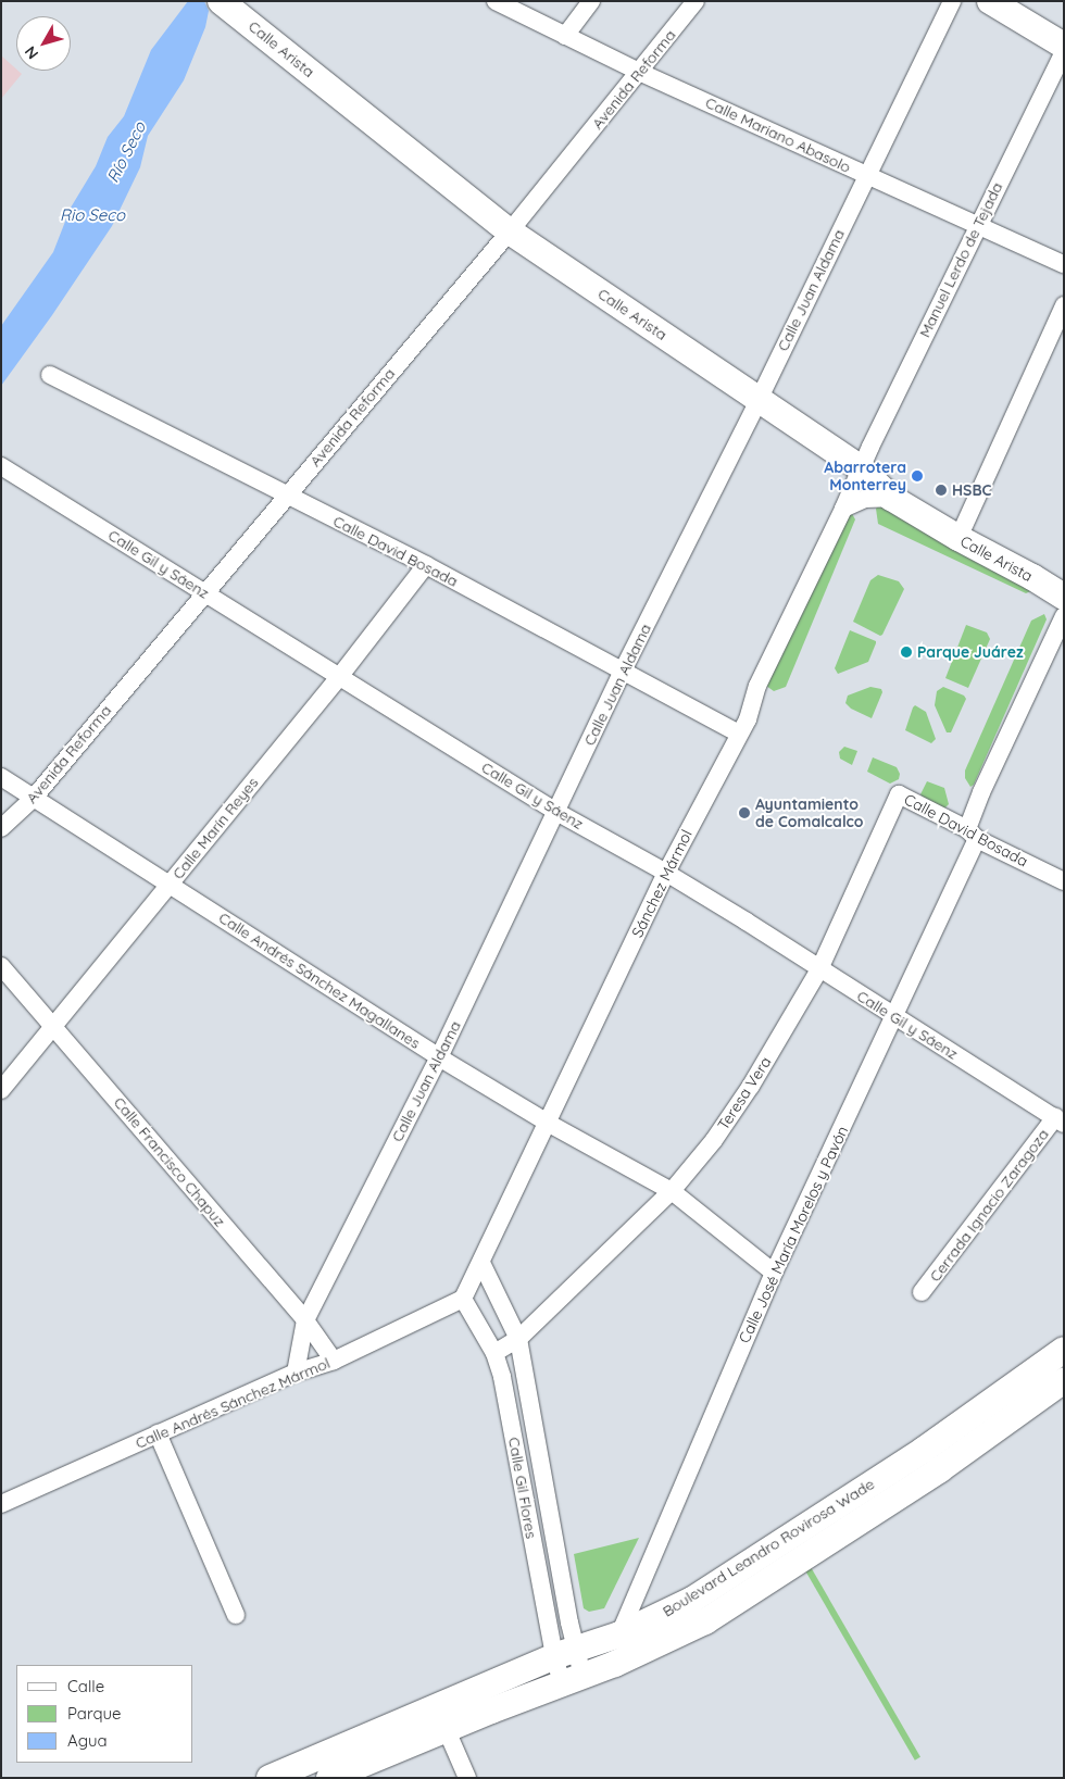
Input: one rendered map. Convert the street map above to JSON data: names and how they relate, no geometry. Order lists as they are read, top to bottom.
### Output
{
  "streets": {
    "main road": ["Calle Arista", "Boulevard Leandro Rovirosa Wade"],
    "street": [
      "Avenida Reforma",
      "Calle Mariano Abasolo",
      "Manuel Lerdo de Tejada",
      "Calle Juan Aldama",
      "Calle David Bosada",
      "Calle Gil y Sáenz",
      "Calle Marín Reyes",
      "Sánchez Mármol",
      "Calle Andrés Sánchez Magallanes",
      "Teresa Vera",
      "Calle Francisco Chapuz",
      "Cerrada Ignacio Zaragoza",
      "Calle José María Morelos y Pavón",
      "Calle Andrés Sánchez Mármol",
      "Calle Gil Flores"
    ]
  },
  "crossings": [
    ["Calle Arista", "Avenida Reforma"],
    ["Calle Arista", "Manuel Lerdo de Tejada"],
    ["Calle Arista", "Calle Juan Aldama"],
    ["Calle Arista", "Sánchez Mármol"],
    ["Avenida Reforma", "Calle Mariano Abasolo"],
    ["Avenida Reforma", "Calle David Bosada"],
    ["Avenida Reforma", "Calle Gil y Sáenz"],
    ["Avenida Reforma", "Calle Andrés Sánchez Magallanes"],
    ["Calle Mariano Abasolo", "Manuel Lerdo de Tejada"],
    ["Calle Mariano Abasolo", "Calle Juan Aldama"],
    ["Manuel Lerdo de Tejada", "Sánchez Mármol"],
    ["Calle Juan Aldama", "Calle David Bosada"],
    ["Calle Juan Aldama", "Calle Gil y Sáenz"],
    ["Calle Juan Aldama", "Calle Andrés Sánchez Magallanes"],
    ["Calle Juan Aldama", "Calle Francisco Chapuz"],
    ["Calle Juan Aldama", "Calle Andrés Sánchez Mármol"],
    ["Calle David Bosada", "Calle Marín Reyes"],
    ["Calle David Bosada", "Sánchez Mármol"],
    ["Calle David Bosada", "Teresa Vera"],
    ["Calle David Bosada", "Calle José María Morelos y Pavón"],
    ["Calle Gil y Sáenz", "Calle Marín Reyes"],
    ["Calle Gil y Sáenz", "Sánchez Mármol"],
    ["Calle Gil y Sáenz", "Teresa Vera"],
    ["Calle Gil y Sáenz", "Cerrada Ignacio Zaragoza"],
    ["Calle Gil y Sáenz", "Calle José María Morelos y Pavón"],
    ["Calle Marín Reyes", "Calle Andrés Sánchez Magallanes"],
    ["Calle Marín Reyes", "Calle Francisco Chapuz"],
    ["Sánchez Mármol", "Calle Andrés Sánchez Magallanes"],
    ["Sánchez Mármol", "Calle Andrés Sánchez Mármol"],
    ["Sánchez Mármol", "Calle Gil Flores"],
    ["Calle Andrés Sánchez Magallanes", "Teresa Vera"],
    ["Calle Andrés Sánchez Magallanes", "Calle José María Morelos y Pavón"],
    ["Teresa Vera", "Calle Gil Flores"],
    ["Calle Francisco Chapuz", "Calle Andrés Sánchez Mármol"],
    ["Calle José María Morelos y Pavón", "Boulevard Leandro Rovirosa Wade"],
    ["Calle Andrés Sánchez Mármol", "Calle Gil Flores"],
    ["Calle Gil Flores", "Boulevard Leandro Rovirosa Wade"]
  ],
  "water": ["Río Seco", "Rio Seco"],
  "places": [
    "Abarrotera Monterrey",
    "HSBC",
    "Parque Juárez",
    "Ayuntamiento de Comalcalco"
  ],
  "legend": ["Calle", "Parque", "Agua"],
  "north": "bottom left"
}
